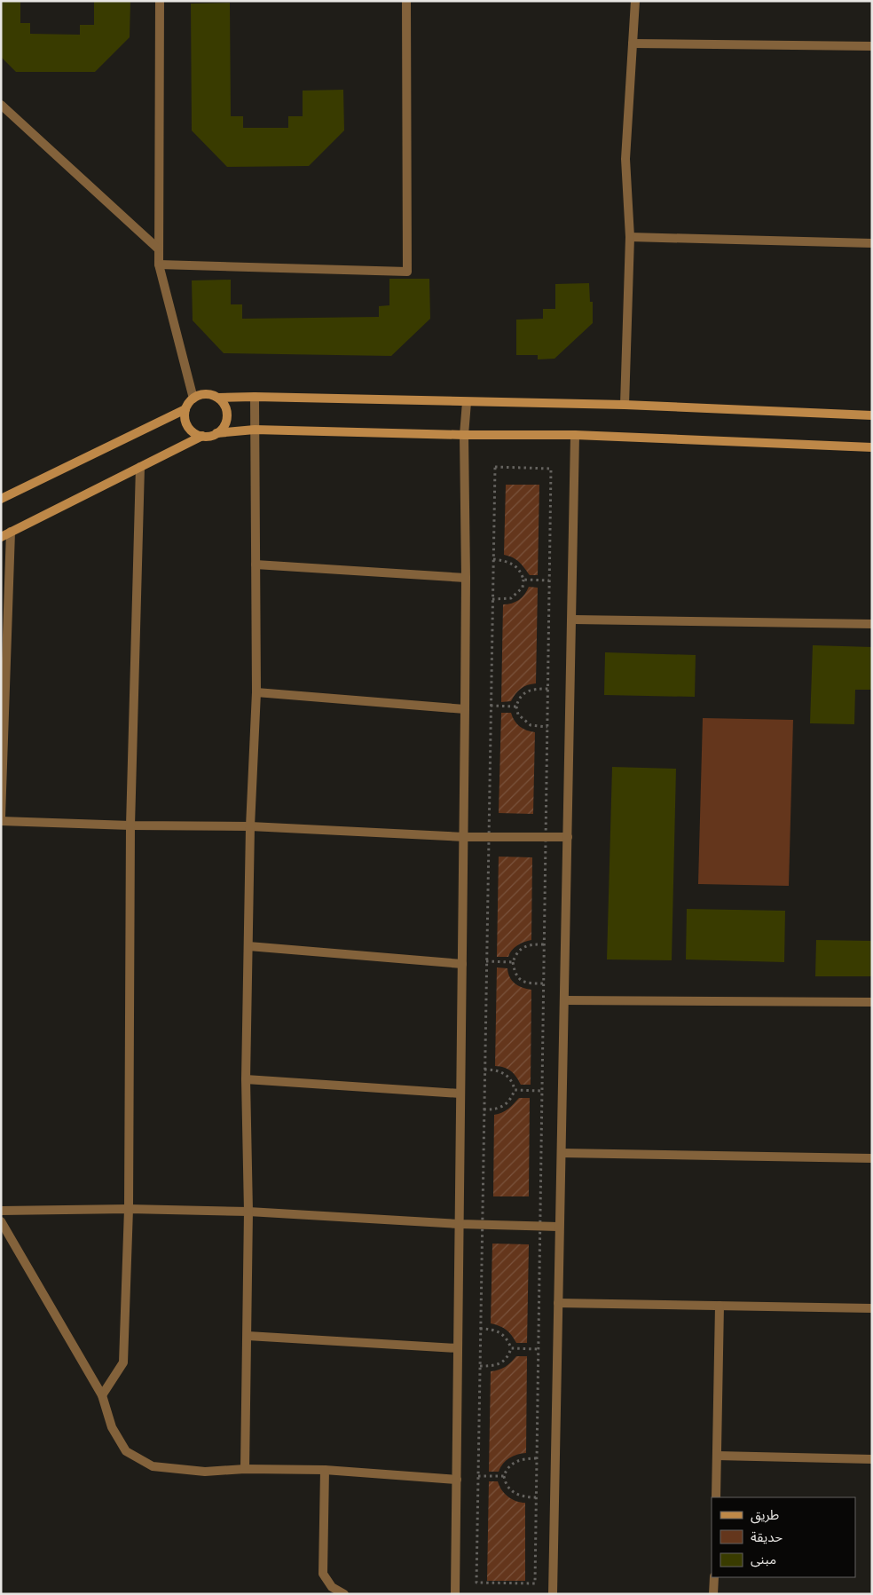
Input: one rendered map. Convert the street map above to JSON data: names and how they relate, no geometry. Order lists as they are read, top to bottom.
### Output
{
  "legend": ["طريق", "حديقة", "مبنى"]
}
